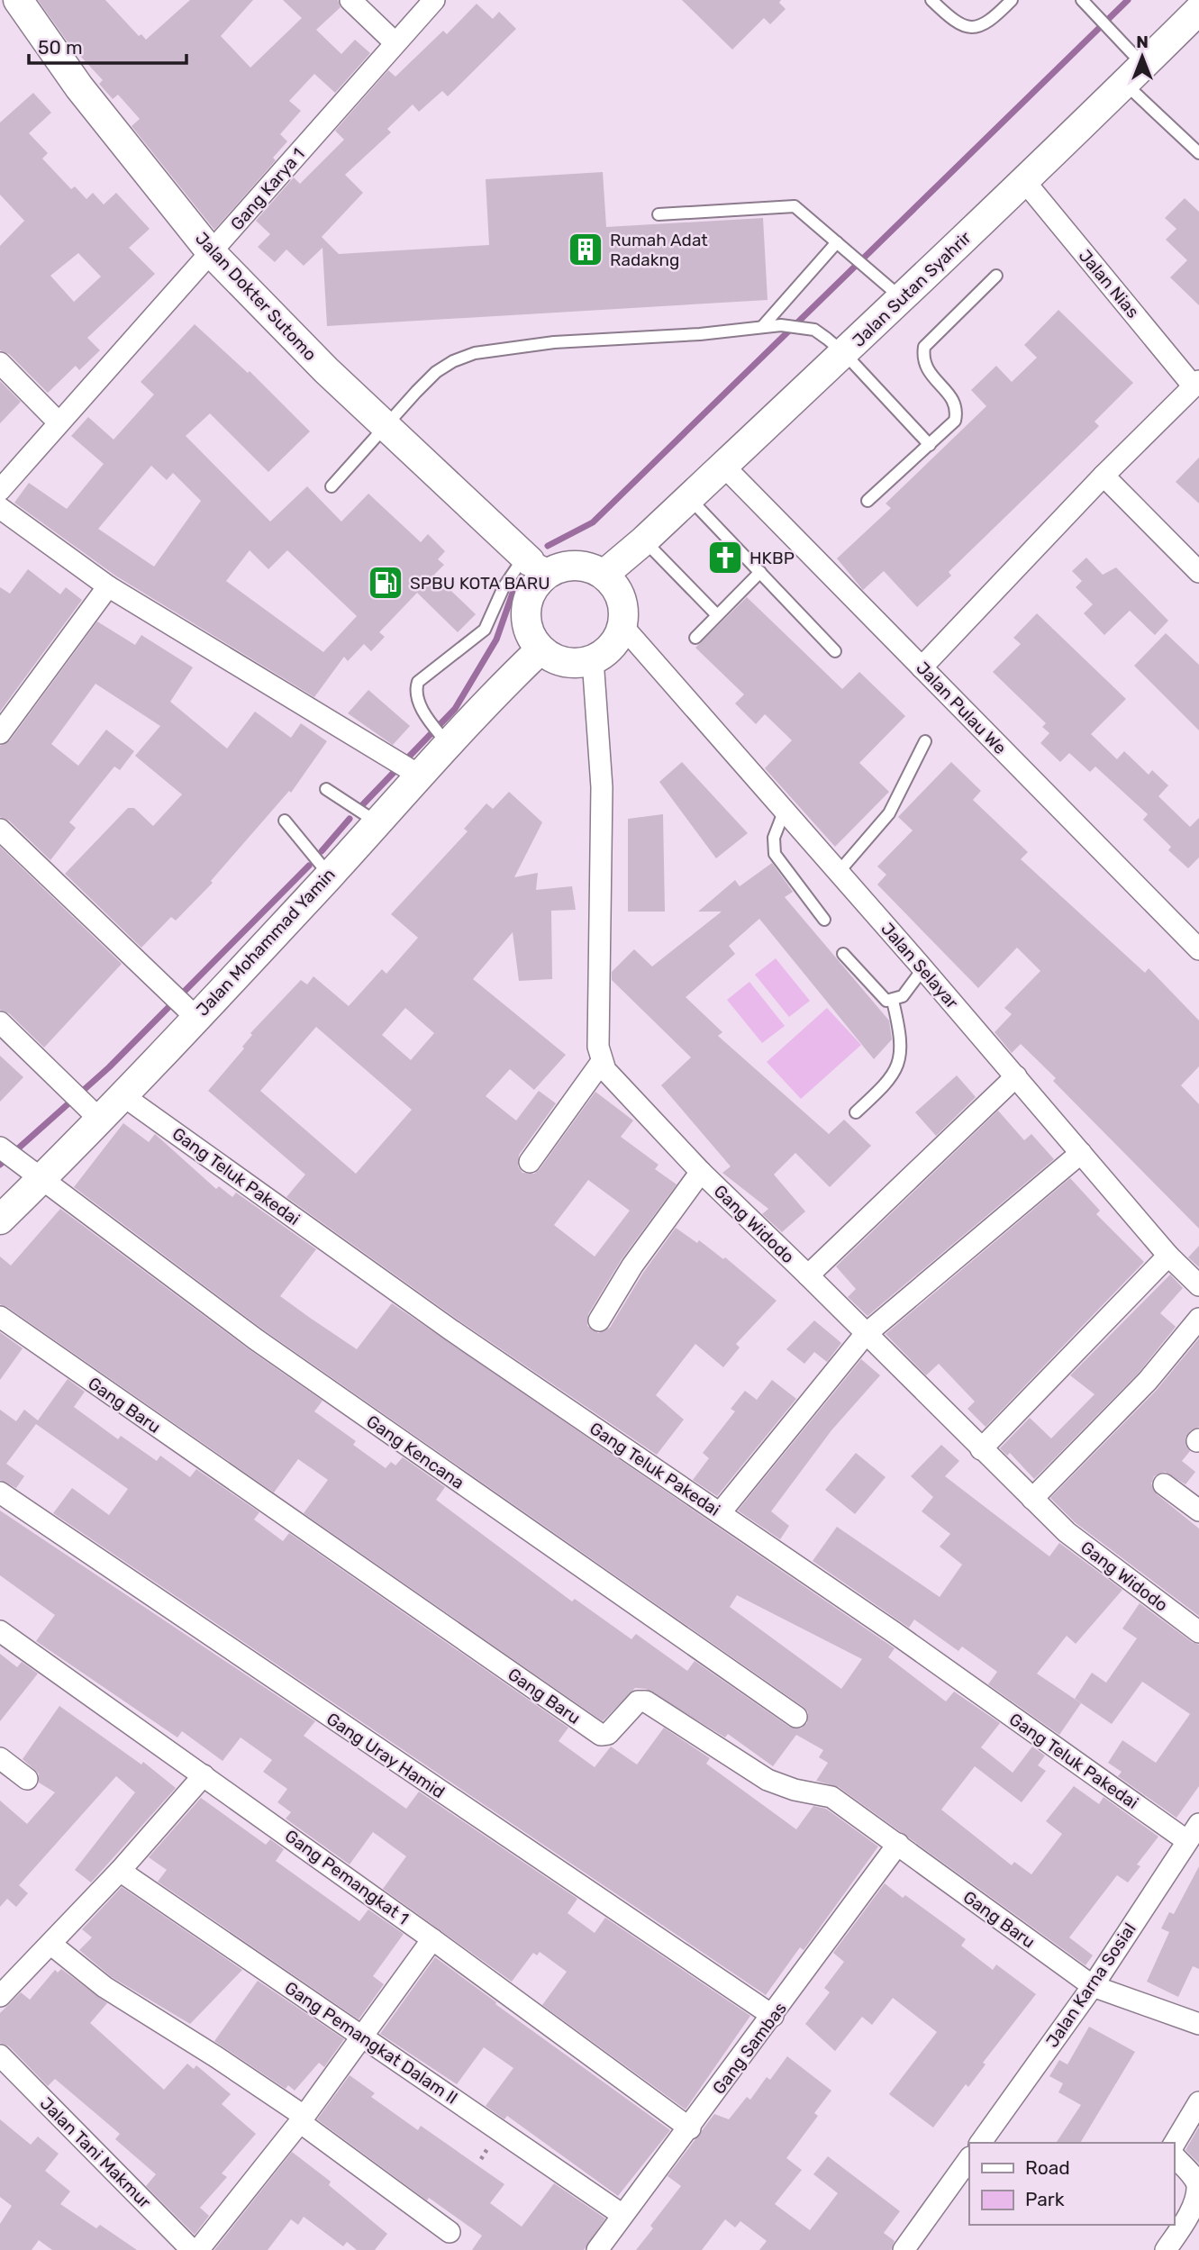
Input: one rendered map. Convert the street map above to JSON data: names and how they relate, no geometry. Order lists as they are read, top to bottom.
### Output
{
  "streets": {
    "street": [
      "Gang Karya 1",
      "Jalan Nias",
      "Jalan Sutan Syahrir",
      "Jalan Dokter Sutomo",
      "Jalan Pulau We",
      "Jalan Mohammad Yamin",
      "Jalan Selayar",
      "Gang Teluk Pakedai",
      "Gang Widodo",
      "Gang Baru",
      "Gang Kencana",
      "Gang Uray Hamid",
      "Gang Pemangkat 1",
      "Jalan Karna Sosial",
      "Gang Pemangkat Dalam II",
      "Gang Sambas",
      "Jalan Tani Makmur"
    ]
  },
  "crossings": [
    ["Gang Karya 1", "Jalan Dokter Sutomo"],
    ["Jalan Nias", "Jalan Sutan Syahrir"],
    ["Jalan Sutan Syahrir", "Jalan Dokter Sutomo"],
    ["Jalan Sutan Syahrir", "Jalan Pulau We"],
    ["Jalan Sutan Syahrir", "Jalan Mohammad Yamin"],
    ["Jalan Sutan Syahrir", "Jalan Selayar"],
    ["Jalan Dokter Sutomo", "Jalan Mohammad Yamin"],
    ["Jalan Dokter Sutomo", "Jalan Selayar"],
    ["Jalan Mohammad Yamin", "Jalan Selayar"],
    ["Jalan Mohammad Yamin", "Gang Teluk Pakedai"],
    ["Jalan Mohammad Yamin", "Gang Kencana"],
    ["Gang Teluk Pakedai", "Jalan Karna Sosial"],
    ["Gang Baru", "Jalan Karna Sosial"],
    ["Gang Baru", "Gang Sambas"],
    ["Gang Uray Hamid", "Gang Sambas"],
    ["Gang Pemangkat 1", "Gang Sambas"],
    ["Gang Pemangkat Dalam II", "Gang Sambas"]
  ],
  "places": {
    "building": ["Rumah Adat Radakng"],
    "church": ["HKBP"],
    "fuel station": ["SPBU KOTA BARU"]
  },
  "legend": ["Road", "Park"],
  "scale_bar": "50 m",
  "north": "top"
}
